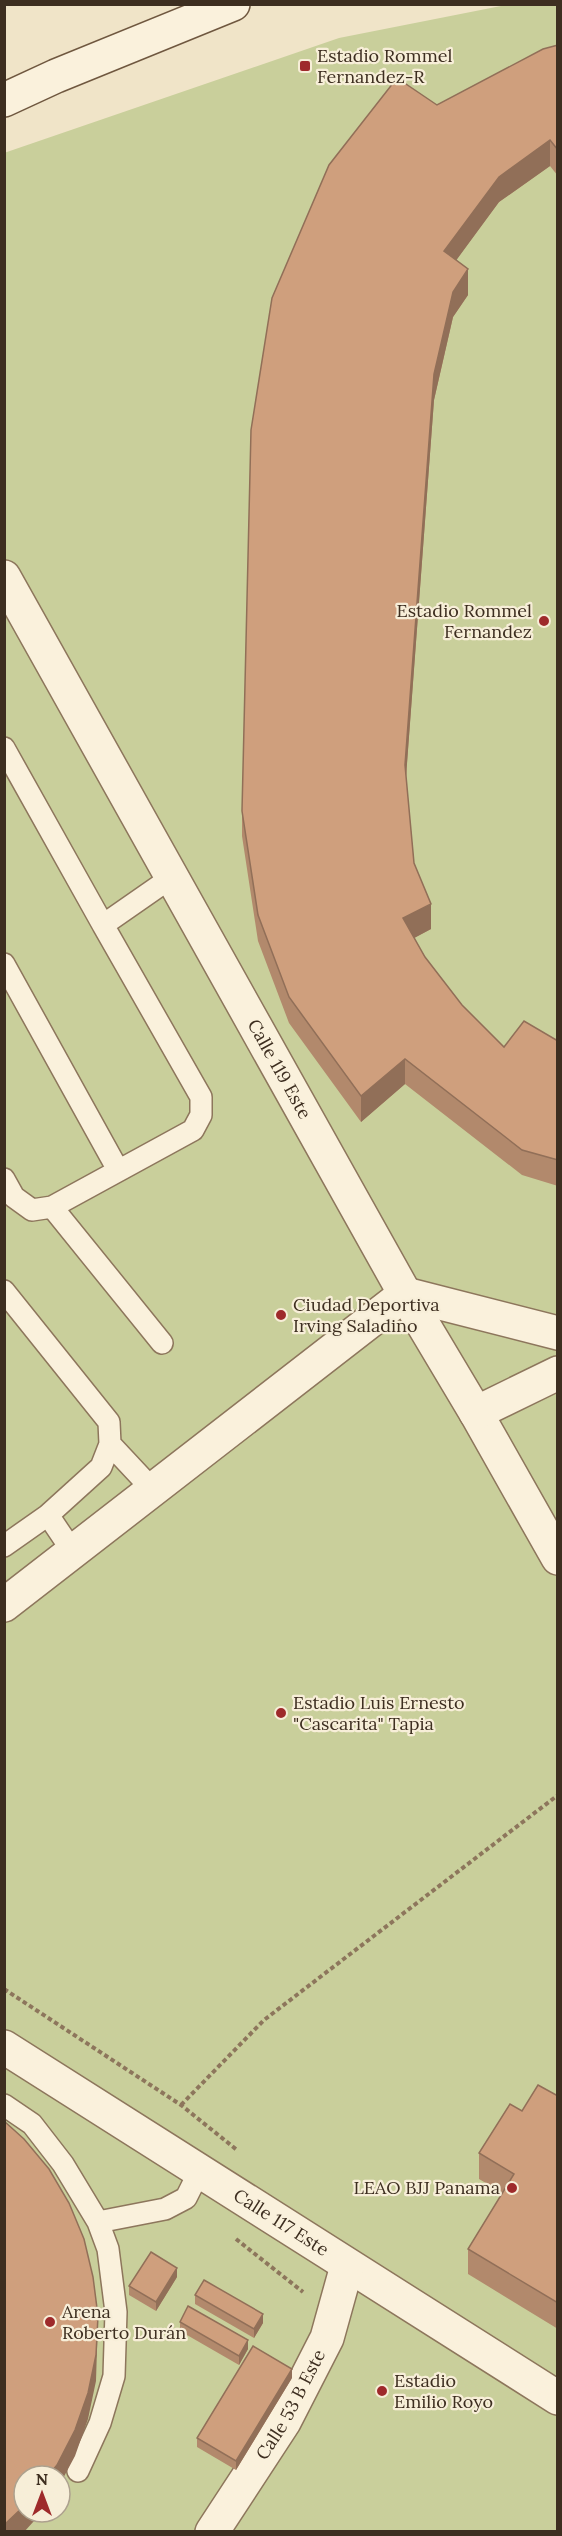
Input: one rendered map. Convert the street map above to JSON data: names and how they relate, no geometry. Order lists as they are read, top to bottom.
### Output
{
  "streets": {
    "street": ["Calle 119 Este", "Calle 117 Este", "Calle 53 B Este"]
  },
  "crossings": [
    ["Calle 117 Este", "Calle 53 B Este"]
  ],
  "places": {
    "transit": ["Estadio Rommel Fernandez-R"],
    "other": [
      "Estadio Rommel Fernandez",
      "Ciudad Deportiva Irving Saladino",
      "Estadio Luis Ernesto \"Cascarita\" Tapia",
      "LEAO BJJ Panama",
      "Arena Roberto Durán",
      "Estadio Emilio Royo"
    ]
  },
  "north": "top"
}
